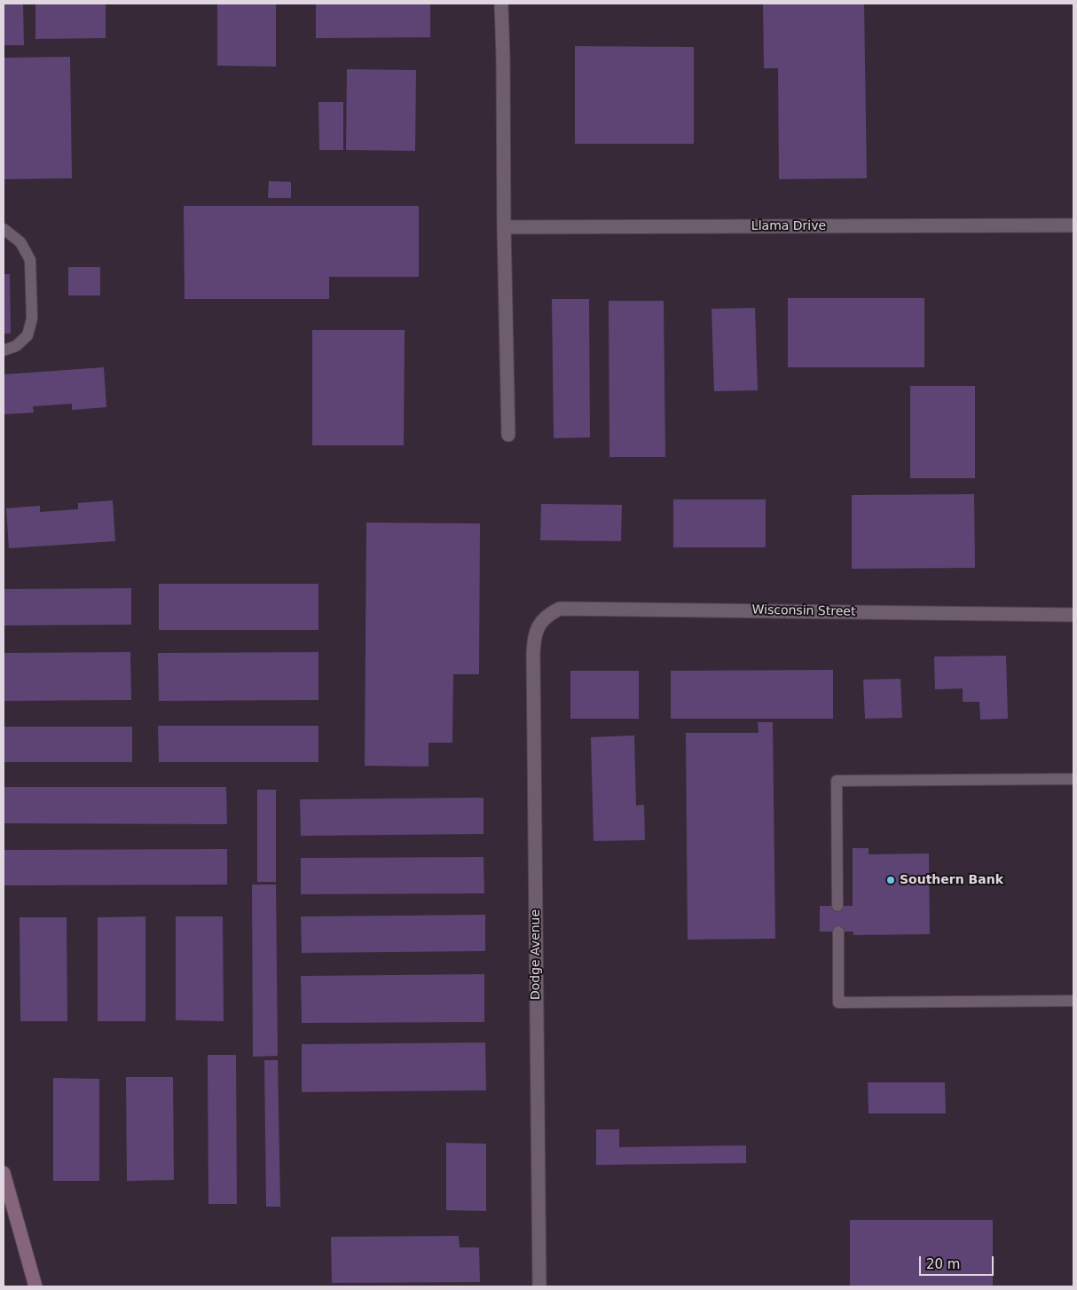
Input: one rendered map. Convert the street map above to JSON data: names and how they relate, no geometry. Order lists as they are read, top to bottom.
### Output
{
  "streets": {
    "street": ["Llama Drive", "Wisconsin Street", "Dodge Avenue"]
  },
  "crossings": [
    ["Wisconsin Street", "Dodge Avenue"]
  ],
  "places": ["Southern Bank"],
  "scale_bar": "20 m"
}
